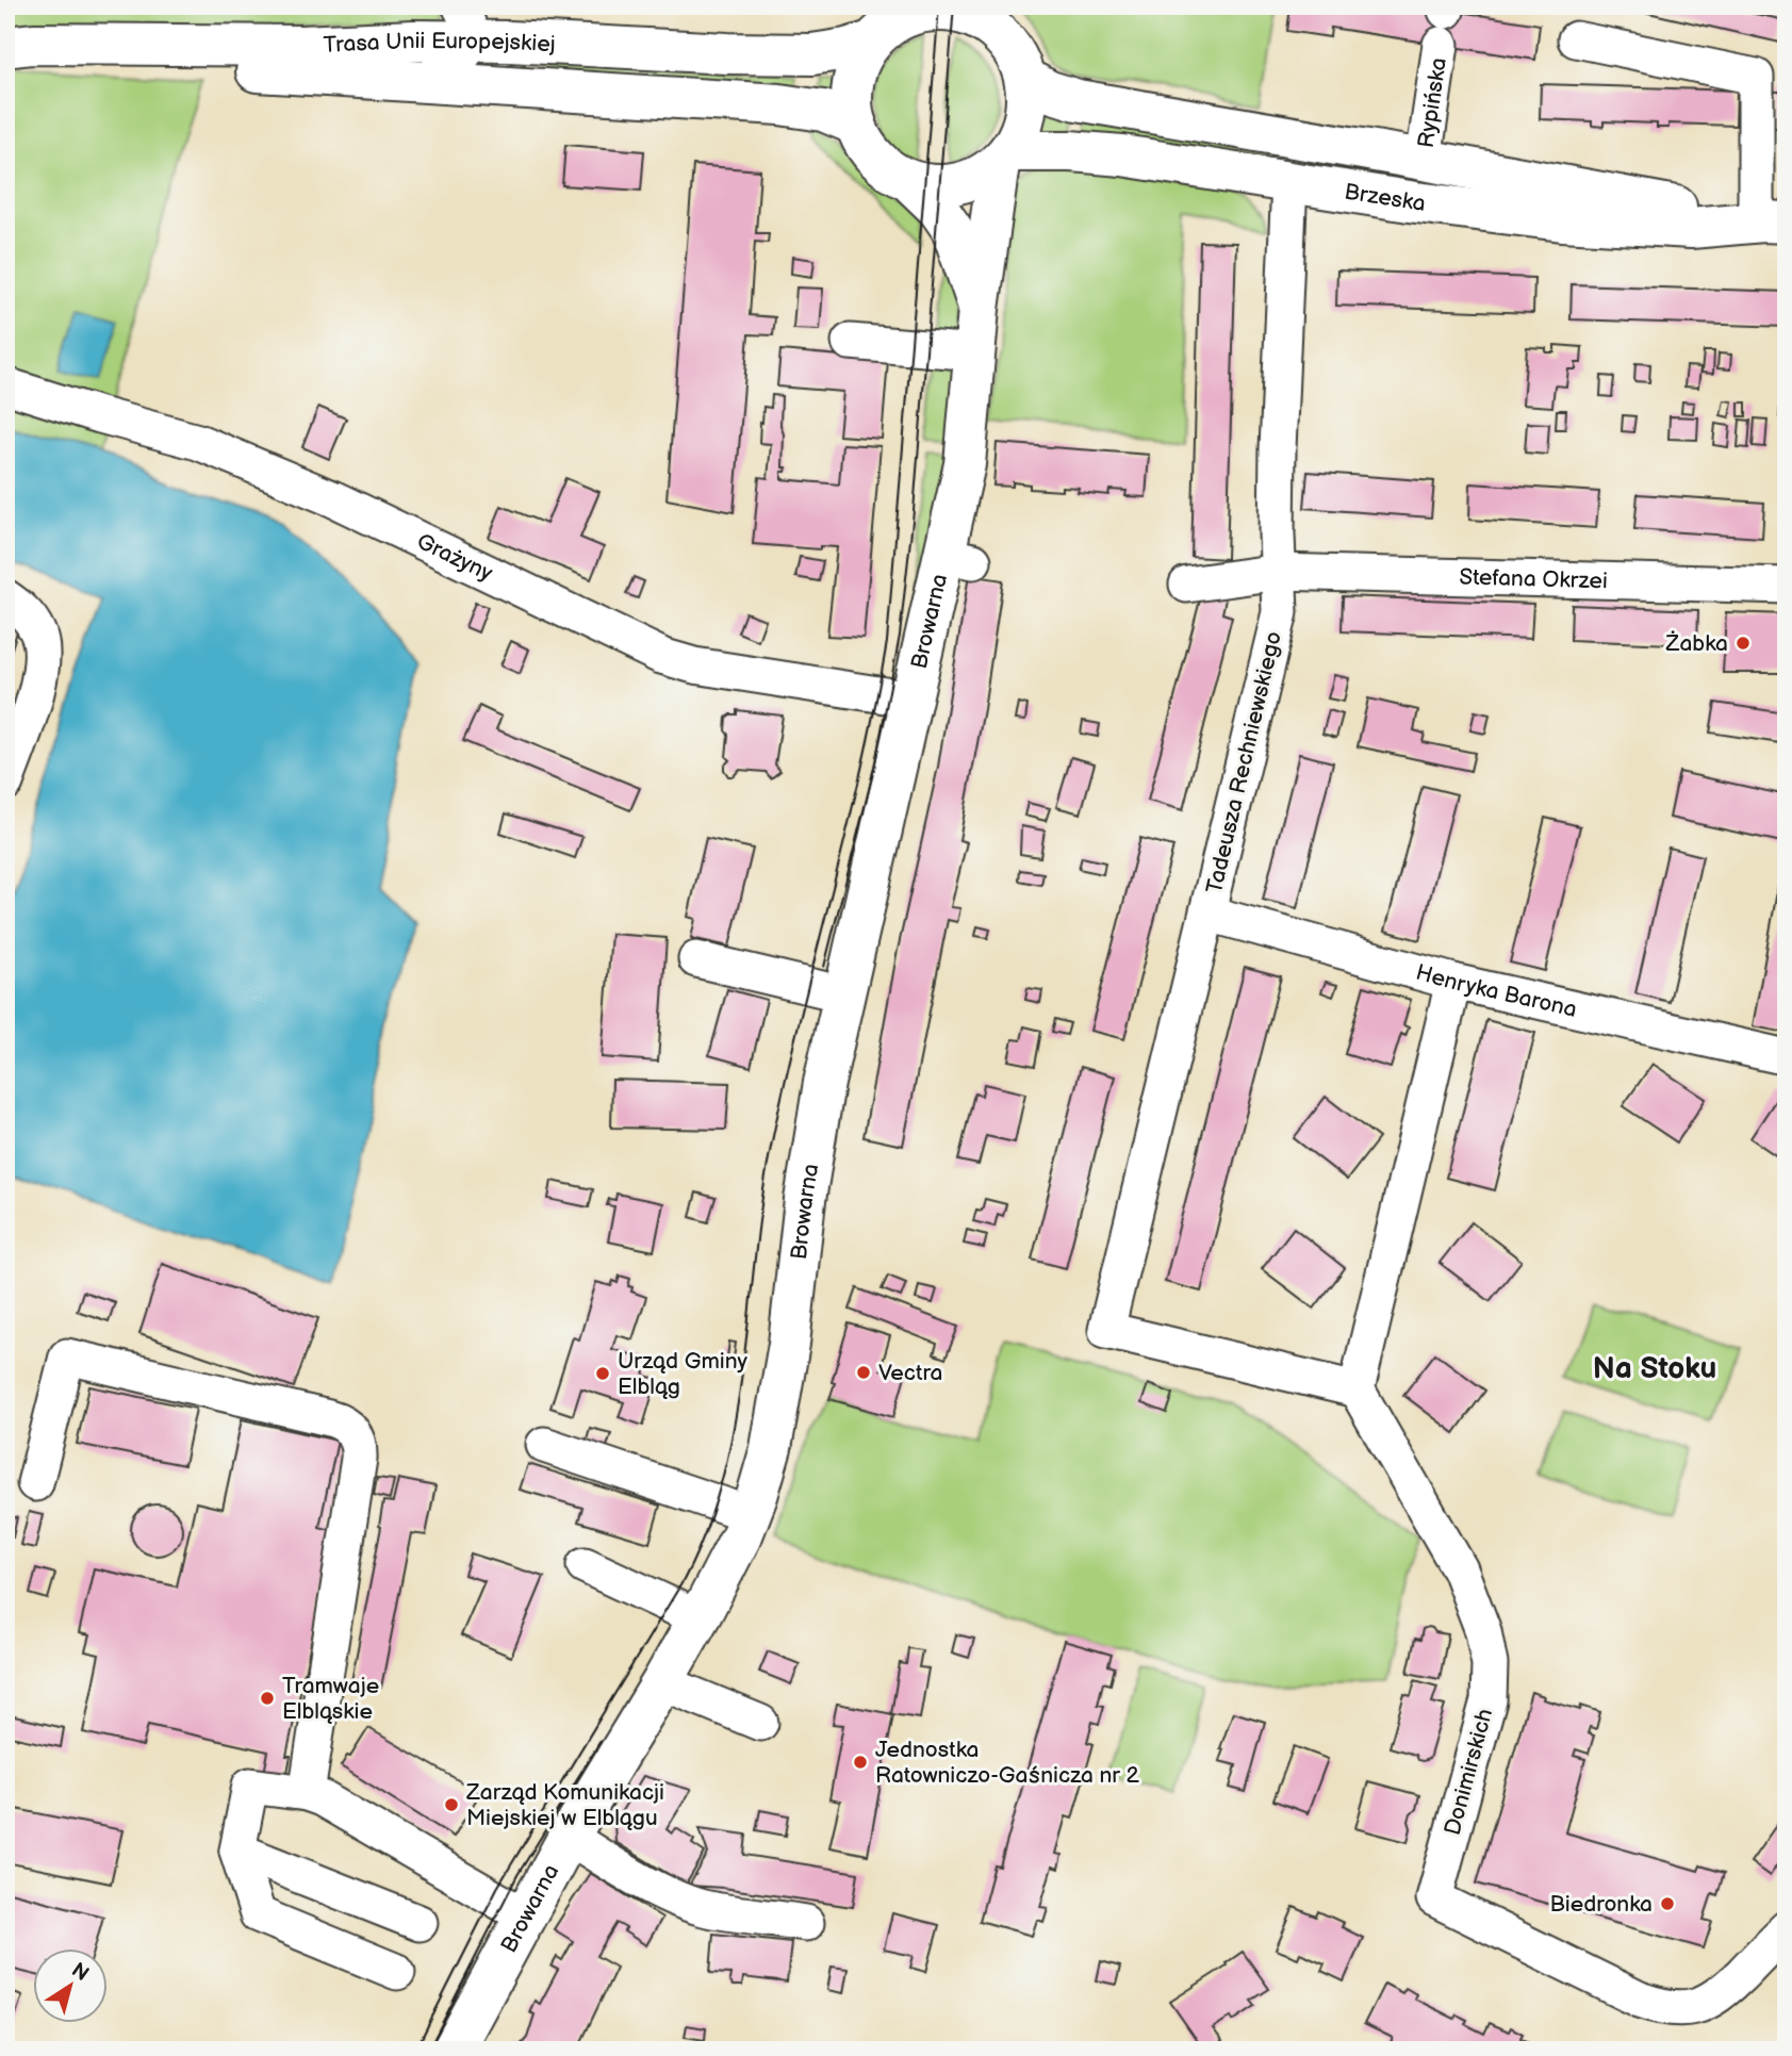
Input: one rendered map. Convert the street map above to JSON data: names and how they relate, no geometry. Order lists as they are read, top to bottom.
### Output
{
  "streets": {
    "main road": ["Trasa Unii Europejskiej", "Brzeska", "Browarna"],
    "street": [
      "Rypińska",
      "Grażyny",
      "Stefana Okrzei",
      "Tadeusza Rechniewskiego",
      "Henryka Barona",
      "Donimirskich"
    ]
  },
  "crossings": [
    ["Trasa Unii Europejskiej", "Brzeska"],
    ["Trasa Unii Europejskiej", "Browarna"],
    ["Rypińska", "Brzeska"],
    ["Brzeska", "Browarna"],
    ["Brzeska", "Tadeusza Rechniewskiego"],
    ["Grażyny", "Browarna"],
    ["Stefana Okrzei", "Tadeusza Rechniewskiego"],
    ["Tadeusza Rechniewskiego", "Henryka Barona"],
    ["Tadeusza Rechniewskiego", "Donimirskich"]
  ],
  "districts": ["Na Stoku"],
  "places": [
    "Żabka",
    "Vectra",
    "Urząd Gminy Elbląg",
    "Tramwaje Elbląskie",
    "Jednostka Ratowniczo-Gaśnicza nr 2",
    "Zarząd Komunikacji Miejskiej w Elblągu",
    "Biedronka"
  ],
  "north": "top right"
}
